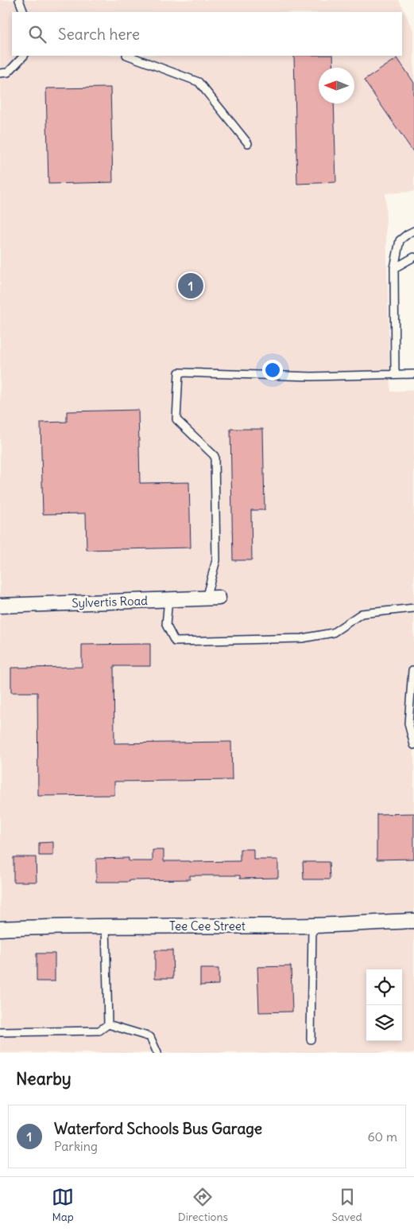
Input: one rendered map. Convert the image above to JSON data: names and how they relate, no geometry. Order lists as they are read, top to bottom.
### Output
{
  "streets": {
    "street": ["Sylvertis Road", "Tee Cee Street"]
  },
  "north": "left",
  "page": {
    "search": "Search here",
    "pins": "1",
    "heading": "Nearby",
    "list": [
      {
        "mark": "1",
        "name": "Waterford Schools Bus Garage",
        "note": "Parking",
        "value": "60 m"
      }
    ],
    "nav": ["Map", "Directions", "Saved"]
  }
}
